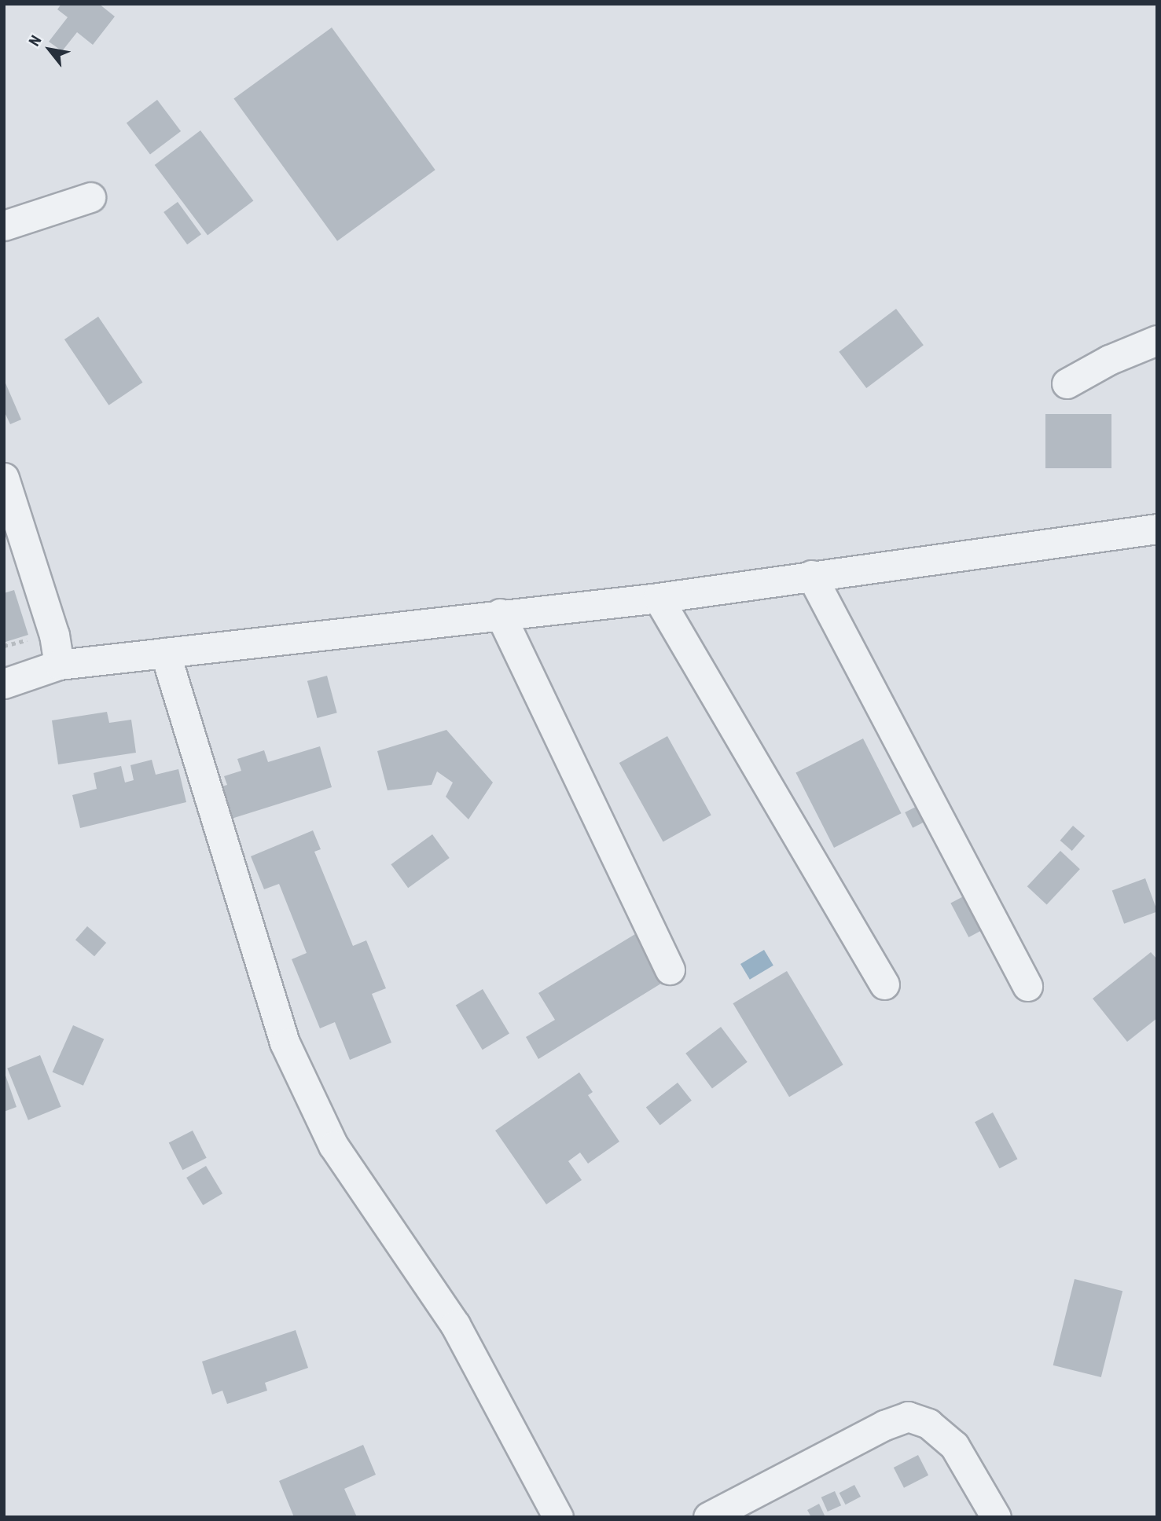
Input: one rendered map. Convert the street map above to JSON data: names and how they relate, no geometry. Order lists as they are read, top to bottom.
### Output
{
  "north": "top left"
}
